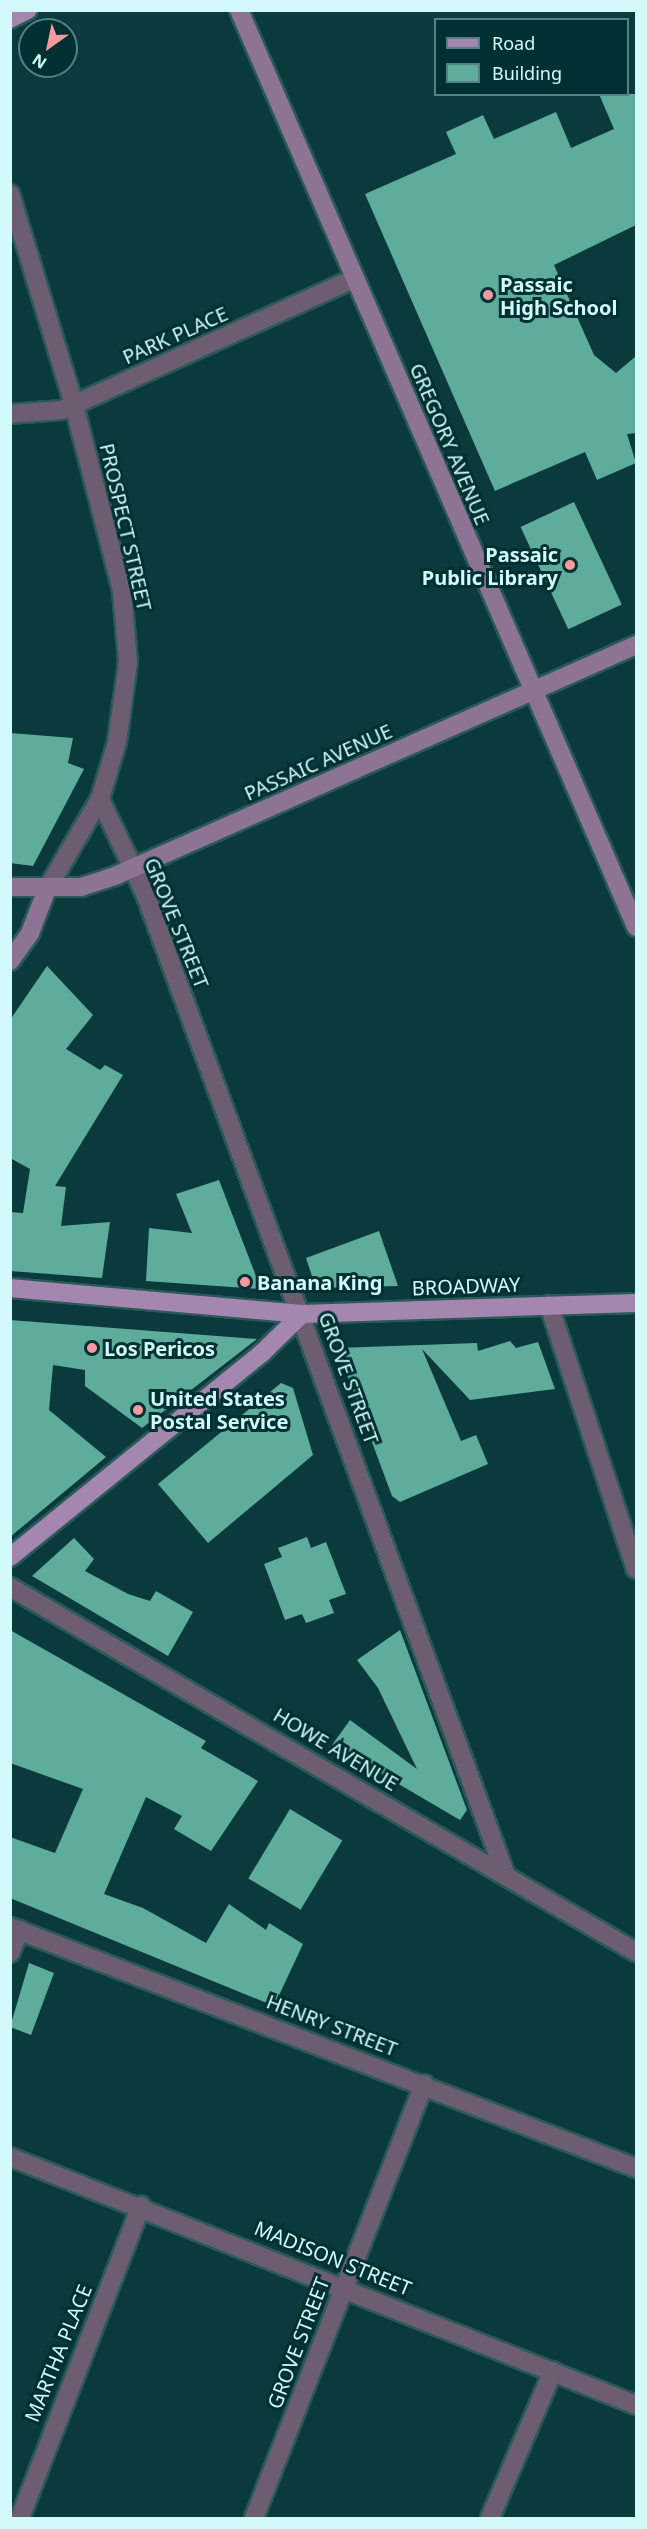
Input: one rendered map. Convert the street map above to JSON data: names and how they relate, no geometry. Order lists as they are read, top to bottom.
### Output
{
  "streets": {
    "main road": ["BROADWAY"],
    "street": [
      "PARK PLACE",
      "GREGORY AVENUE",
      "PROSPECT STREET",
      "PASSAIC AVENUE",
      "GROVE STREET",
      "HOWE AVENUE",
      "HENRY STREET",
      "MADISON STREET",
      "MARTHA PLACE"
    ]
  },
  "crossings": [
    ["PARK PLACE", "GREGORY AVENUE"],
    ["PARK PLACE", "PROSPECT STREET"],
    ["GREGORY AVENUE", "PASSAIC AVENUE"],
    ["PROSPECT STREET", "PASSAIC AVENUE"],
    ["PROSPECT STREET", "GROVE STREET"],
    ["PASSAIC AVENUE", "GROVE STREET"],
    ["GROVE STREET", "BROADWAY"],
    ["GROVE STREET", "HOWE AVENUE"],
    ["GROVE STREET", "HENRY STREET"],
    ["GROVE STREET", "MADISON STREET"],
    ["MADISON STREET", "MARTHA PLACE"]
  ],
  "places": [
    "Passaic High School",
    "Passaic Public Library",
    "Banana King",
    "Los Pericos",
    "United States Postal Service"
  ],
  "legend": ["Road", "Building"],
  "north": "bottom left"
}
